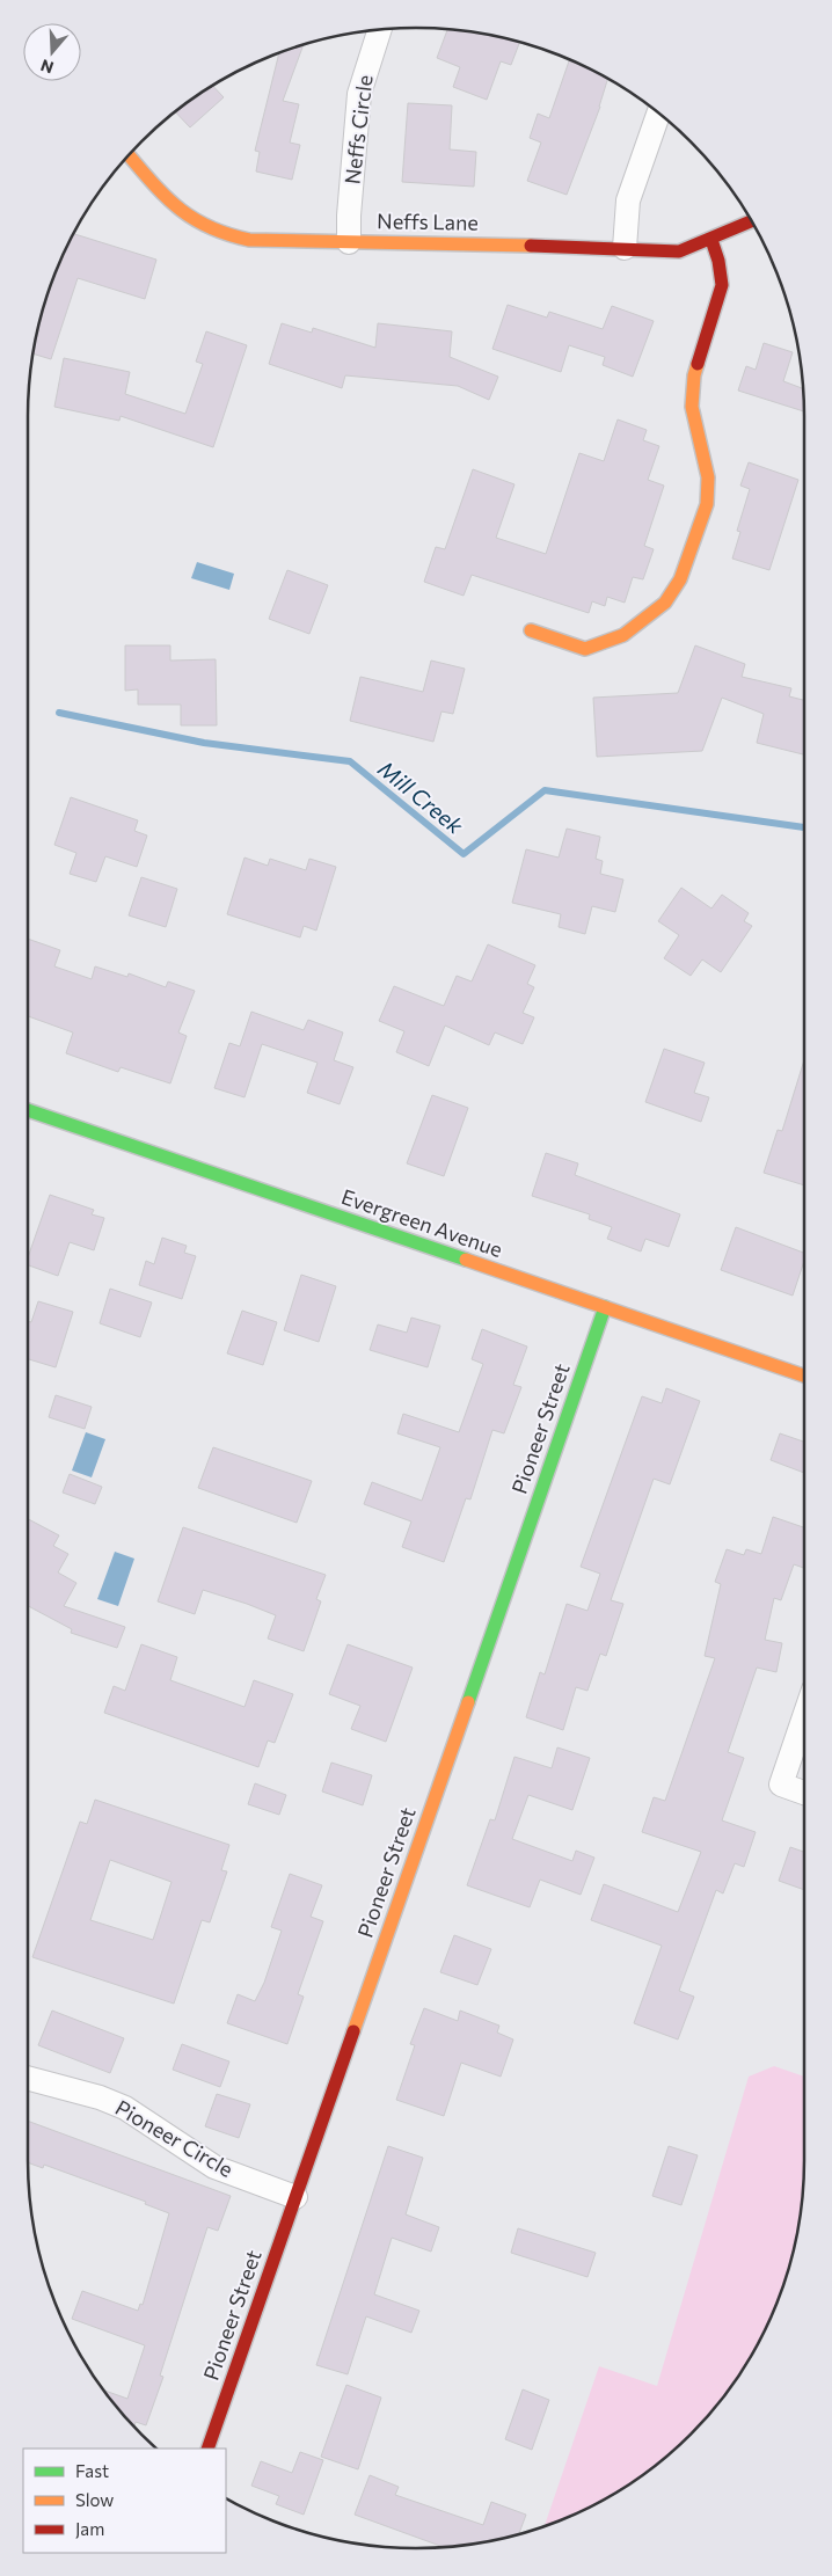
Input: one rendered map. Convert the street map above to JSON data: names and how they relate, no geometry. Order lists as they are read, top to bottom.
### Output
{
  "streets": {
    "street": [
      "Neffs Circle",
      "Neffs Lane",
      "Evergreen Avenue",
      "Pioneer Street",
      "Pioneer Circle"
    ]
  },
  "crossings": [
    ["Neffs Circle", "Neffs Lane"],
    ["Evergreen Avenue", "Pioneer Street"],
    ["Pioneer Street", "Pioneer Circle"]
  ],
  "water": ["Mill Creek"],
  "legend": ["Fast", "Slow", "Jam"],
  "north": "bottom"
}
